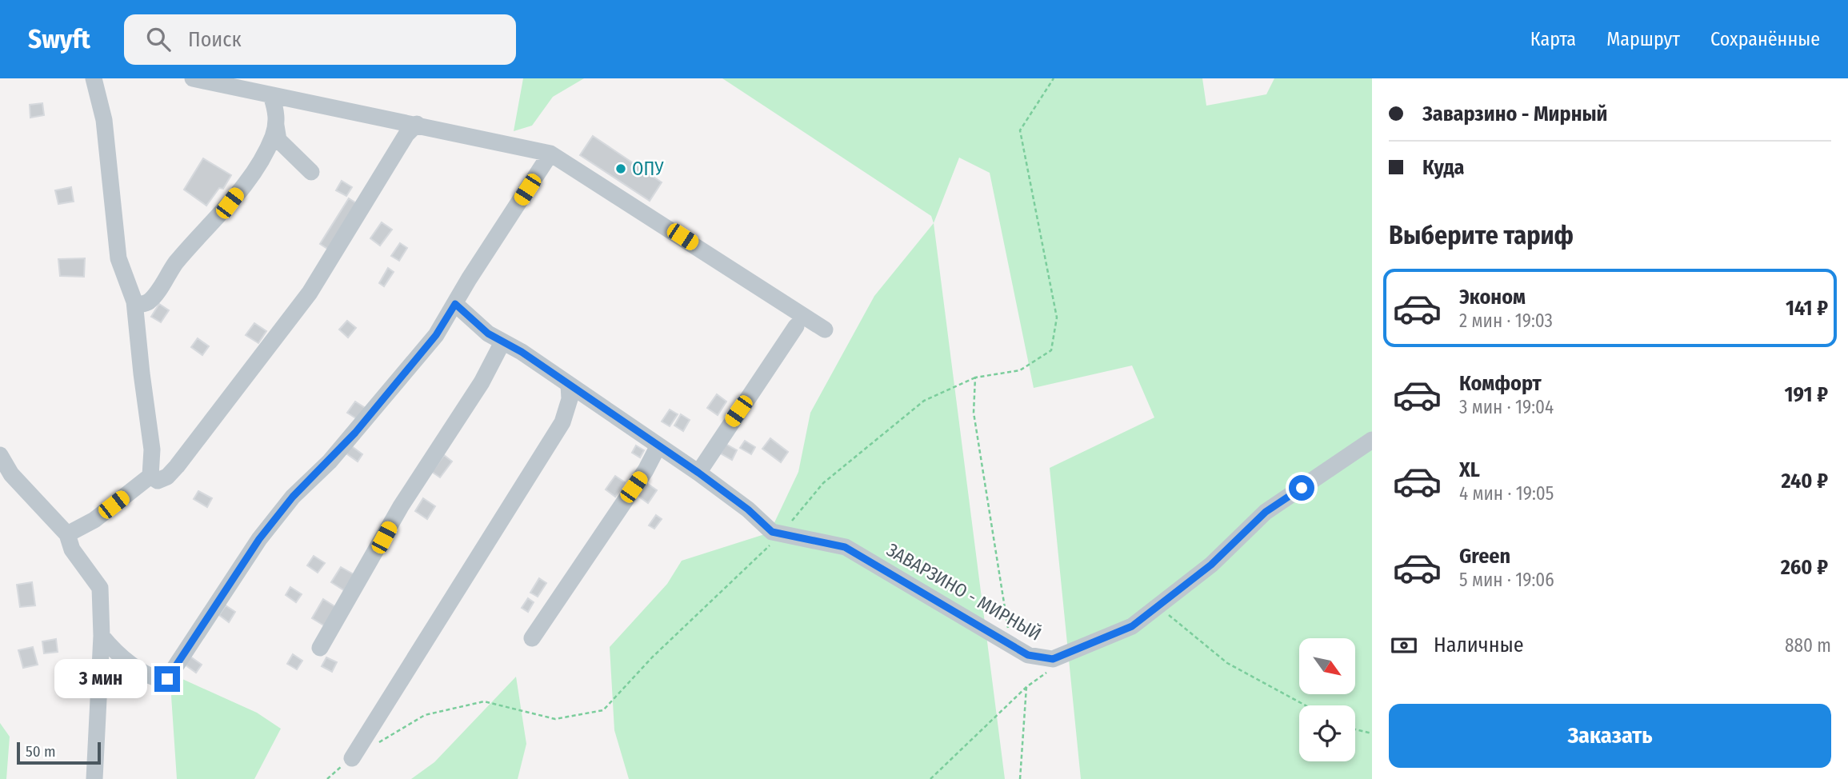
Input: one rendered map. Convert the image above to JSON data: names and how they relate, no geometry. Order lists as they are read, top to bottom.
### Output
{
  "streets": {
    "street": ["ЗАВАРЗИНО - МИРНЫЙ"]
  },
  "places": ["ОПУ"],
  "scale_bar": "50 m",
  "north": "bottom right",
  "page": {
    "header": "Swyft",
    "search": "Поиск",
    "nav": ["Карта", "Маршрут", "Сохранённые"],
    "banner": ["Заварзино - Мирный", "Куда"],
    "heading": "Выберите тариф",
    "list": [
      {
        "name": "Эконом",
        "note": "2 мин · 19:03",
        "value": "141 ₽"
      },
      {
        "name": "Комфорт",
        "note": "3 мин · 19:04",
        "value": "191 ₽"
      },
      {
        "name": "XL",
        "note": "4 мин · 19:05",
        "value": "240 ₽"
      },
      {
        "name": "Green",
        "note": "5 мин · 19:06",
        "value": "260 ₽"
      }
    ],
    "pay": ["Наличные", "880 m"],
    "bubble": "3 мин",
    "buttons": "Заказать",
    "scale": "50 m"
  }
}
